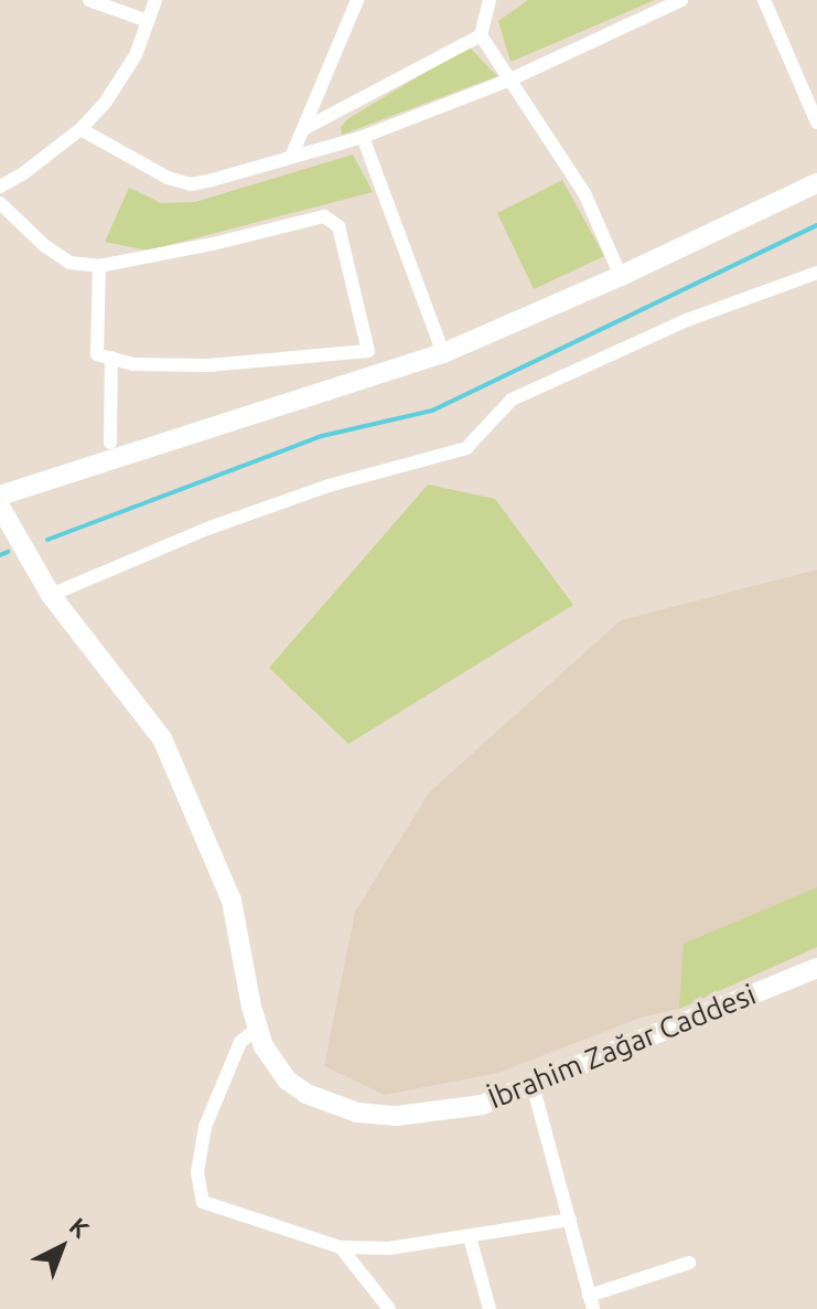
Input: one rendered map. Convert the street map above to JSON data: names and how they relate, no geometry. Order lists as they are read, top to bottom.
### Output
{
  "streets": {
    "main road": ["İbrahim Zağar Caddesi"]
  },
  "north": "top right"
}
